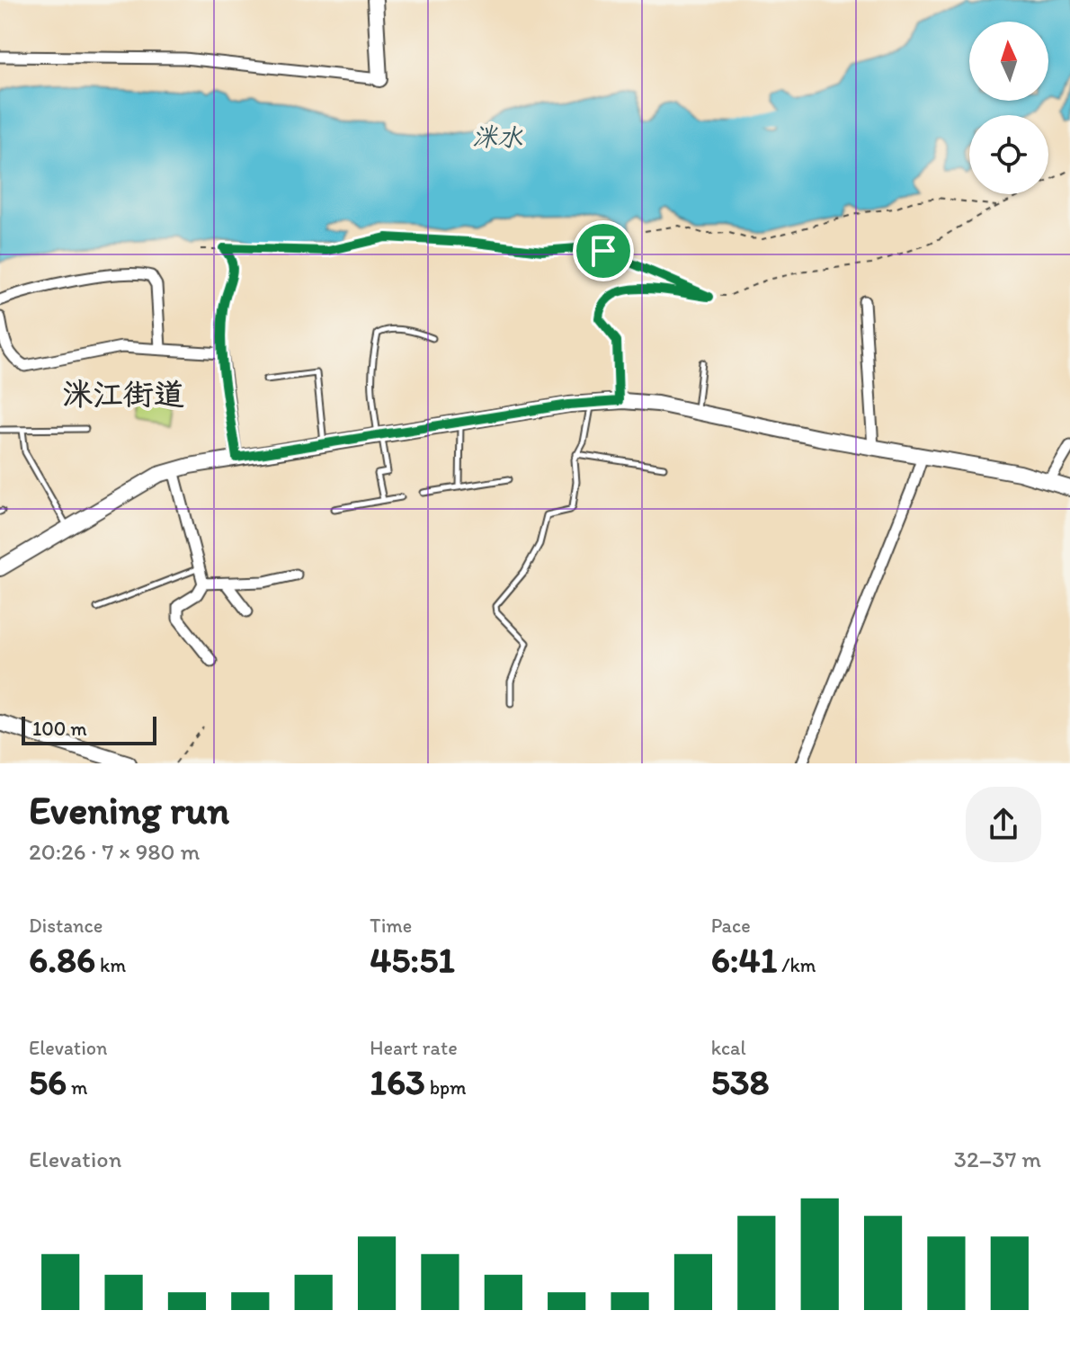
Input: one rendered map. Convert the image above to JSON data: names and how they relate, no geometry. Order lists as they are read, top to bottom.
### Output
{
  "districts": ["洣江街道"],
  "water": ["洣水"],
  "scale_bar": "100 m",
  "north": "top",
  "page": {
    "scale": "100 m",
    "heading": ["Evening run", "20:26 · 7 × 980 m"],
    "stats": [
      ["Distance", "6.86 km"],
      ["Time", "45:51"],
      ["Pace", "6:41 /km"],
      ["Elevation", "56 m"],
      ["Heart rate", "163 bpm"],
      ["kcal", "538"]
    ],
    "chart": ["Elevation", "32–37 m"]
  }
}
